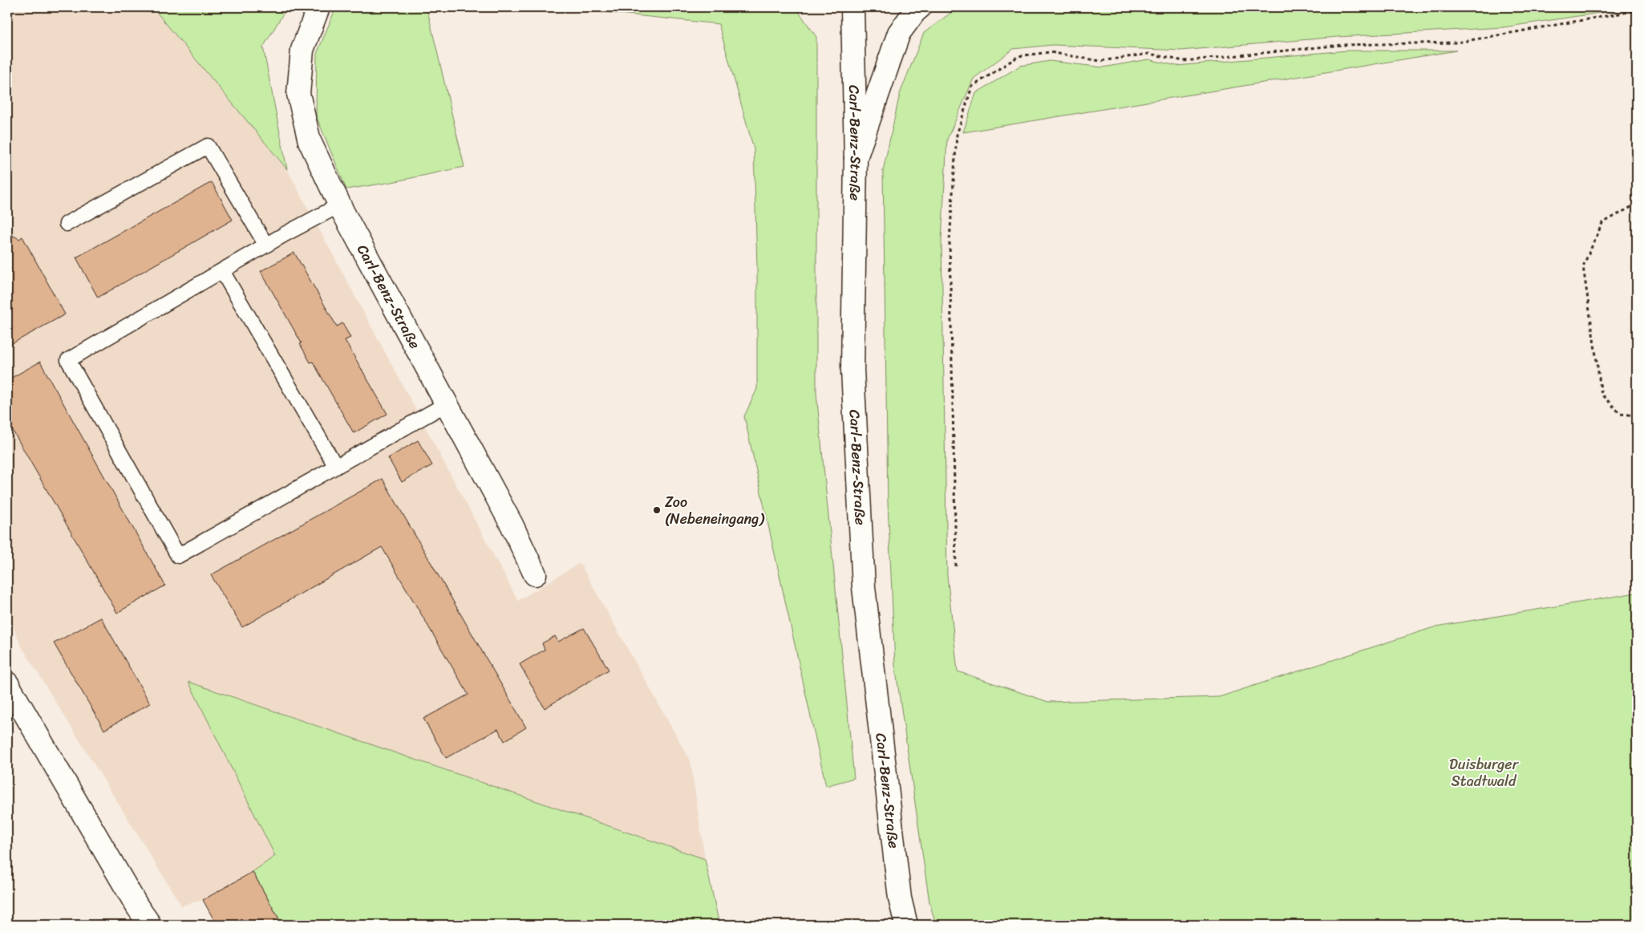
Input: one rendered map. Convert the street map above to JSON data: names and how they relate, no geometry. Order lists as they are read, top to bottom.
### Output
{
  "streets": {
    "main road": ["Carl-Benz-Straße"]
  },
  "parks": ["Duisburger Stadtwald"],
  "places": ["Zoo (Nebeneingang)"]
}
